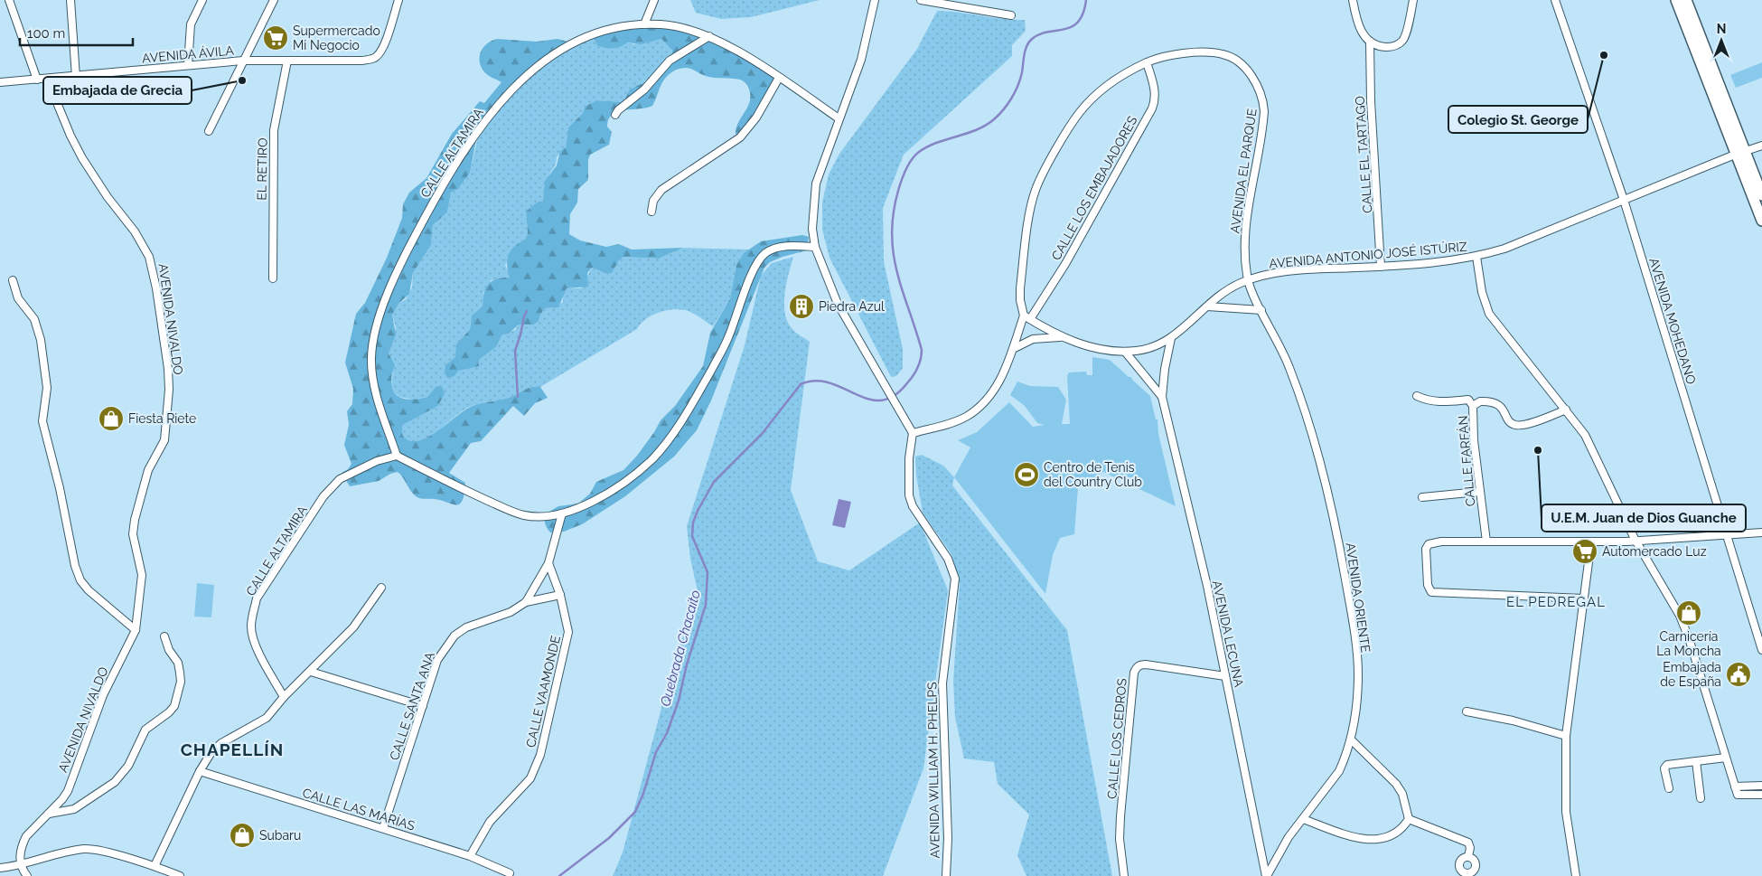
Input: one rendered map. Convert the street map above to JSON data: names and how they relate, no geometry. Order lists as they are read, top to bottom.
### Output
{
  "streets": {
    "street": [
      "AVENIDA ÁVILA",
      "CALLE ALTAMIRA",
      "CALLE EL TARTAGO",
      "EL RETIRO",
      "AVENIDA EL PARQUE",
      "CALLE LOS EMBAJADORES",
      "AVENIDA ANTONIO JOSÉ ISTÚRIZ",
      "AVENIDA NIVALDO",
      "AVENIDA MOHEDANO",
      "CALLE FARFÁN",
      "AVENIDA ORIENTE",
      "AVENIDA LECUNA",
      "CALLE VAAMONDE",
      "CALLE SANTA ANA",
      "CALLE LOS CEDROS",
      "AVENIDA WILLIAM H. PHELPS",
      "CALLE LAS MARÍAS"
    ]
  },
  "crossings": [
    ["AVENIDA ÁVILA", "EL RETIRO"],
    ["AVENIDA ÁVILA", "AVENIDA NIVALDO"],
    ["CALLE EL TARTAGO", "AVENIDA ANTONIO JOSÉ ISTÚRIZ"],
    ["AVENIDA EL PARQUE", "CALLE LOS EMBAJADORES"],
    ["AVENIDA EL PARQUE", "AVENIDA ANTONIO JOSÉ ISTÚRIZ"],
    ["AVENIDA EL PARQUE", "AVENIDA ORIENTE"],
    ["CALLE LOS EMBAJADORES", "AVENIDA ANTONIO JOSÉ ISTÚRIZ"],
    ["AVENIDA ANTONIO JOSÉ ISTÚRIZ", "AVENIDA MOHEDANO"],
    ["AVENIDA ANTONIO JOSÉ ISTÚRIZ", "AVENIDA ORIENTE"],
    ["AVENIDA ANTONIO JOSÉ ISTÚRIZ", "AVENIDA LECUNA"],
    ["AVENIDA ORIENTE", "AVENIDA LECUNA"],
    ["AVENIDA LECUNA", "CALLE LOS CEDROS"],
    ["CALLE VAAMONDE", "CALLE LAS MARÍAS"],
    ["CALLE SANTA ANA", "CALLE LAS MARÍAS"]
  ],
  "districts": ["EL PEDREGAL", "CHAPELLÍN"],
  "water": ["Quebrada Chacaíto"],
  "places": {
    "supermarket": ["Supermercado Mi Negocio", "Automercado Luz"],
    "other": ["Colegio St. George", "Embajada de Grecia", "U.E.M. Juan de Dios Guanche"],
    "building": ["Piedra Azul"],
    "shop": ["Fiesta Riete", "Carnicería La Moncha", "Subaru"],
    "sports": ["Centro de Tenis del Country Club"],
    "public building": ["Embajada de España"]
  },
  "scale_bar": "100 m",
  "north": "top"
}
